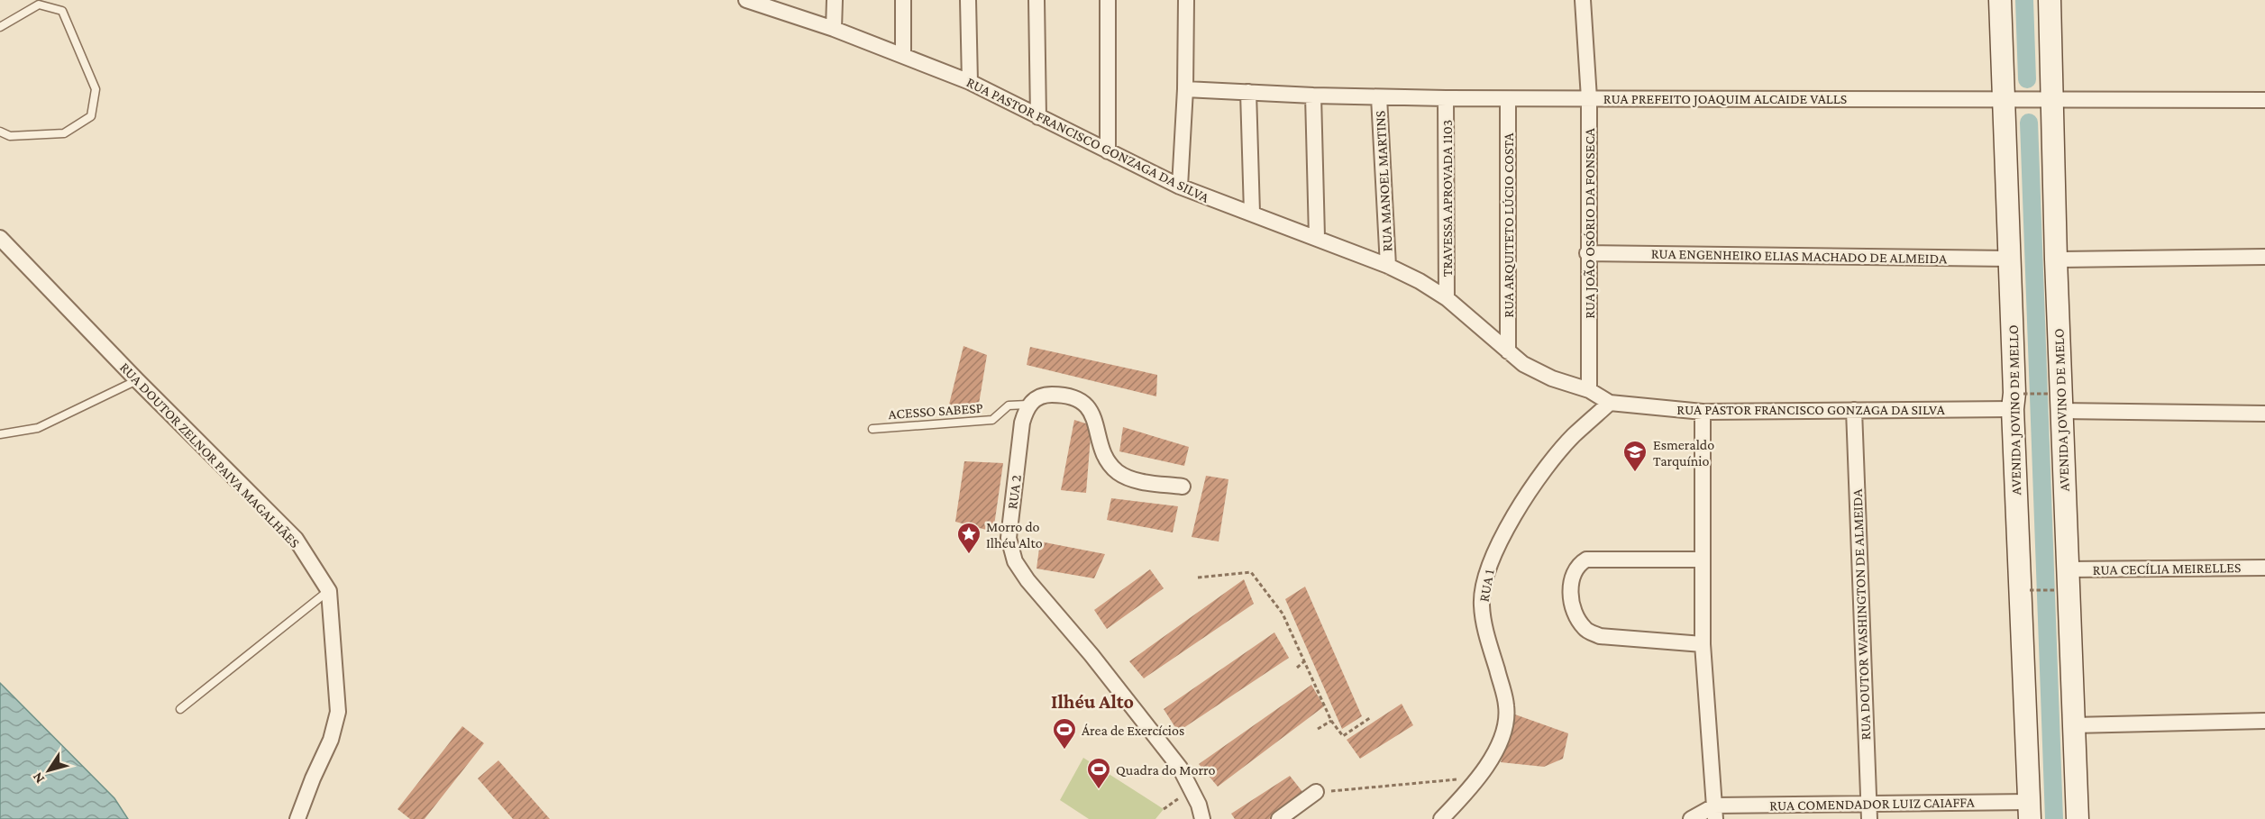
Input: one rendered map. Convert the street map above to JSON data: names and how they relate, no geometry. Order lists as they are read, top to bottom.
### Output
{
  "streets": {
    "main road": ["AVENIDA JOVINO DE MELLO", "AVENIDA JOVINO DE MELO"],
    "street": [
      "RUA PREFEITO JOAQUIM ALCAIDE VALLS",
      "RUA PASTOR FRANCISCO GONZAGA DA SILVA",
      "RUA MANOEL MARTINS",
      "TRAVESSA APROVADA 1103",
      "RUA JOÃO OSÓRIO DA FONSECA",
      "RUA ARQUITETO LÚCIO COSTA",
      "RUA ENGENHEIRO ELIAS MACHADO DE ALMEIDA",
      "RUA DOUTOR ZELNOR PAIVA MAGALHÃES",
      "RUA 2",
      "RUA CECÍLIA MEIRELLES",
      "RUA 1",
      "RUA DOUTOR WASHINGTON DE ALMEIDA",
      "RUA COMENDADOR LUIZ CAIAFFA"
    ],
    "lane": ["ACESSO SABESP"]
  },
  "crossings": [
    ["RUA PREFEITO JOAQUIM ALCAIDE VALLS", "RUA MANOEL MARTINS"],
    ["RUA PREFEITO JOAQUIM ALCAIDE VALLS", "TRAVESSA APROVADA 1103"],
    ["RUA PREFEITO JOAQUIM ALCAIDE VALLS", "RUA JOÃO OSÓRIO DA FONSECA"],
    ["RUA PREFEITO JOAQUIM ALCAIDE VALLS", "RUA ARQUITETO LÚCIO COSTA"],
    ["RUA PREFEITO JOAQUIM ALCAIDE VALLS", "AVENIDA JOVINO DE MELLO"],
    ["RUA PREFEITO JOAQUIM ALCAIDE VALLS", "AVENIDA JOVINO DE MELO"],
    ["RUA PASTOR FRANCISCO GONZAGA DA SILVA", "RUA MANOEL MARTINS"],
    ["RUA PASTOR FRANCISCO GONZAGA DA SILVA", "TRAVESSA APROVADA 1103"],
    ["RUA PASTOR FRANCISCO GONZAGA DA SILVA", "RUA JOÃO OSÓRIO DA FONSECA"],
    ["RUA PASTOR FRANCISCO GONZAGA DA SILVA", "RUA ARQUITETO LÚCIO COSTA"],
    ["RUA PASTOR FRANCISCO GONZAGA DA SILVA", "AVENIDA JOVINO DE MELLO"],
    ["RUA PASTOR FRANCISCO GONZAGA DA SILVA", "RUA 1"],
    ["RUA PASTOR FRANCISCO GONZAGA DA SILVA", "RUA DOUTOR WASHINGTON DE ALMEIDA"],
    ["RUA JOÃO OSÓRIO DA FONSECA", "RUA ENGENHEIRO ELIAS MACHADO DE ALMEIDA"],
    ["RUA ENGENHEIRO ELIAS MACHADO DE ALMEIDA", "AVENIDA JOVINO DE MELLO"],
    ["AVENIDA JOVINO DE MELLO", "RUA COMENDADOR LUIZ CAIAFFA"],
    ["AVENIDA JOVINO DE MELO", "RUA CECÍLIA MEIRELLES"],
    ["ACESSO SABESP", "RUA 2"],
    ["RUA DOUTOR WASHINGTON DE ALMEIDA", "RUA COMENDADOR LUIZ CAIAFFA"]
  ],
  "districts": ["Ilhéu Alto"],
  "places": {
    "school or university": ["Esmeraldo Tarquínio"],
    "place": ["Morro do Ilhéu Alto"],
    "sports": ["Área de Exercícios", "Quadra do Morro"]
  },
  "north": "bottom left"
}
